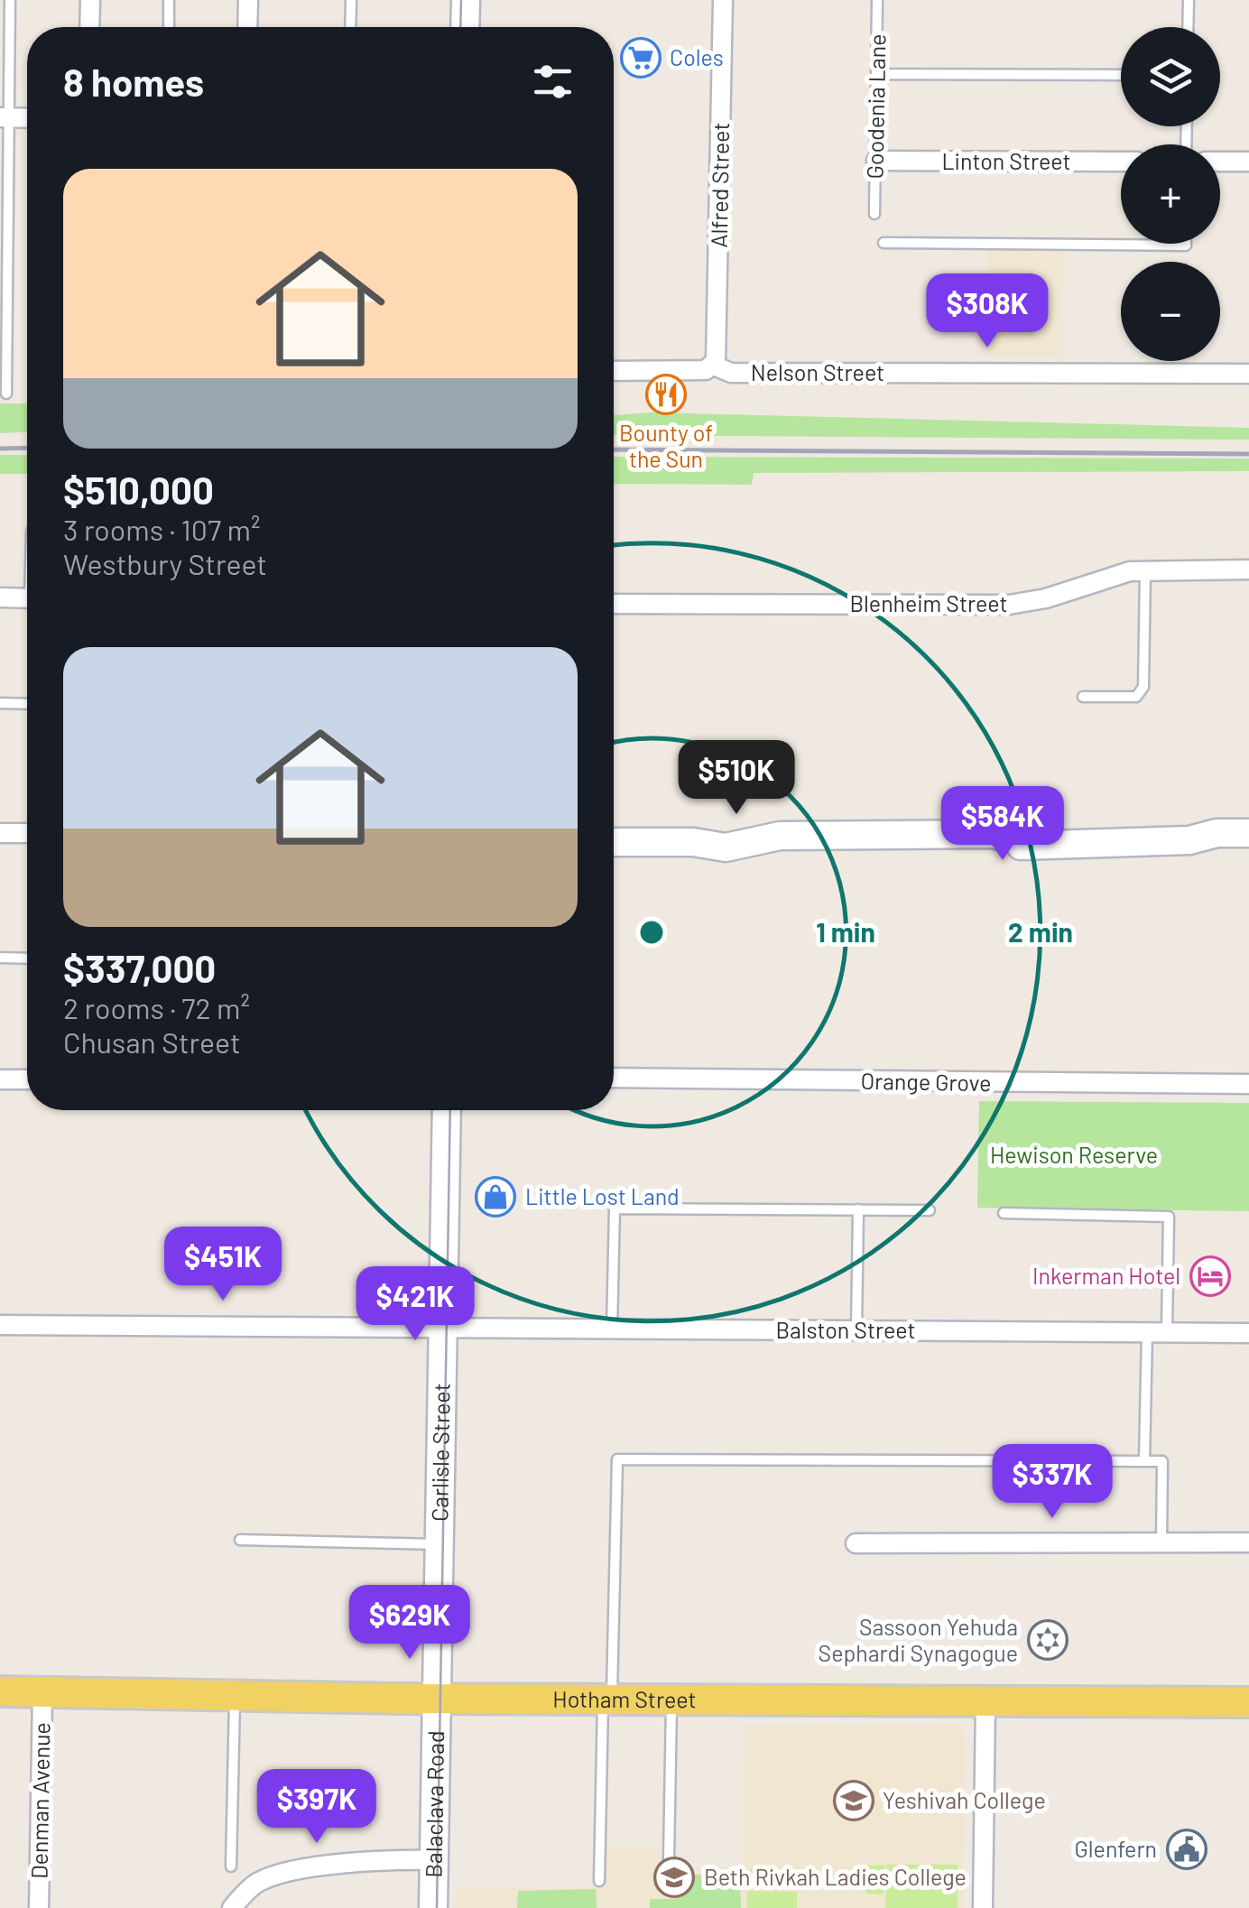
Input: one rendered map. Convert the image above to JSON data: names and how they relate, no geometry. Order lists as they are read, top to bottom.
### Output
{
  "streets": {
    "main road": ["Carlisle Street", "Hotham Street", "Balaclava Road"],
    "street": [
      "Linton Street",
      "Alfred Street",
      "Nelson Street",
      "Blenheim Street",
      "Orange Grove",
      "Balston Street",
      "Denman Avenue"
    ],
    "lane": ["Goodenia Lane"]
  },
  "crossings": [
    ["Goodenia Lane", "Linton Street"],
    ["Alfred Street", "Nelson Street"],
    ["Balston Street", "Carlisle Street"],
    ["Carlisle Street", "Hotham Street"],
    ["Carlisle Street", "Balaclava Road"],
    ["Hotham Street", "Denman Avenue"],
    ["Hotham Street", "Balaclava Road"]
  ],
  "parks": ["Hewison Reserve"],
  "places": {
    "supermarket": ["Coles"],
    "restaurant": ["Bounty of the Sun"],
    "shop": ["Little Lost Land"],
    "hotel": ["Inkerman Hotel"],
    "synagogue": ["Sassoon Yehuda Sephardi Synagogue"],
    "school or university": ["Yeshivah College", "Beth Rivkah Ladies College"],
    "public building": ["Glenfern"]
  },
  "page": {
    "map_buttons": ["+", "−"],
    "heading": "8 homes",
    "list": [
      {
        "name": "$510,000",
        "note": "3 rooms · 107 m² · Westbury Street"
      },
      {
        "name": "$337,000",
        "note": "2 rooms · 72 m² · Chusan Street"
      }
    ],
    "price": [
      "$308K",
      "$510K",
      "$584K",
      "$451K",
      "$421K",
      "$337K",
      "$629K",
      "$397K"
    ]
  },
  "rings": ["1 min", "2 min"]
}
